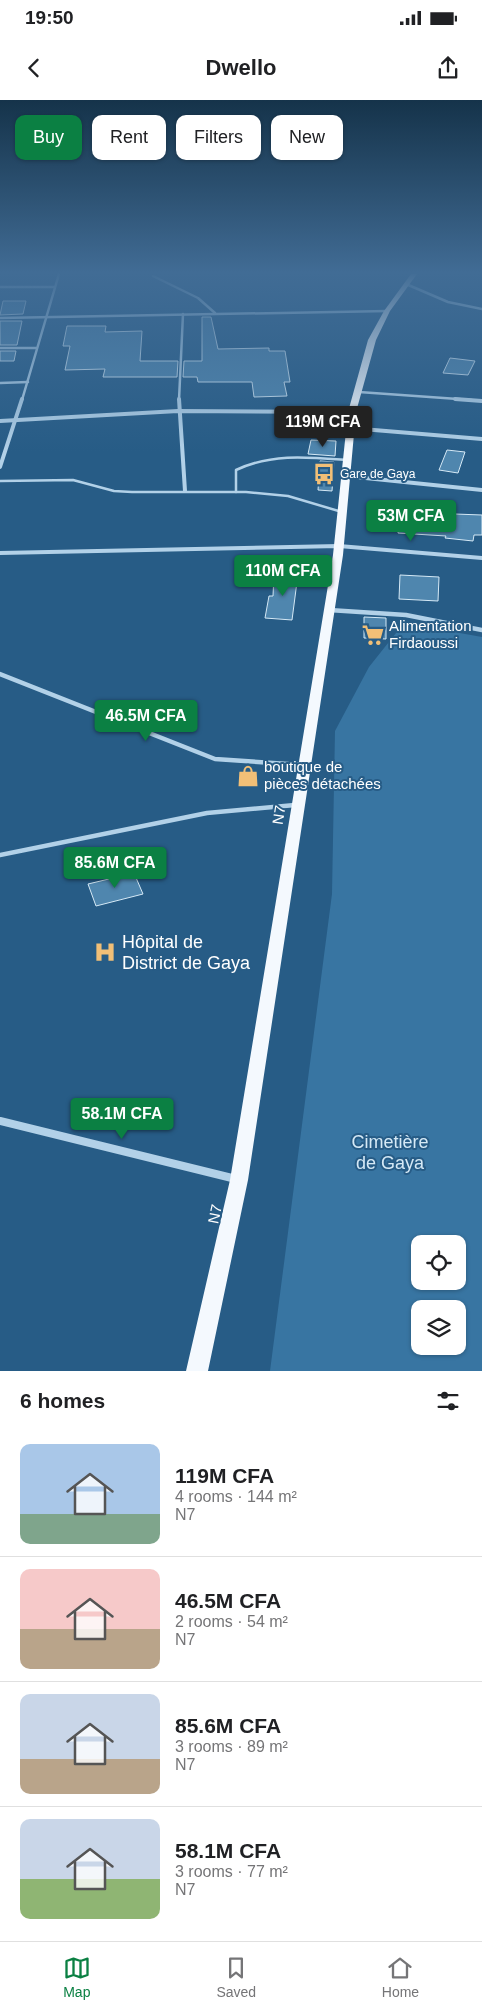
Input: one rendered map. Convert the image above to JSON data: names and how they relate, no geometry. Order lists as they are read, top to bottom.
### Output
{
  "streets": {
    "main road": ["N7"]
  },
  "parks": ["Cimetière de Gaya"],
  "places": {
    "bus stop": ["Gare de Gaya"],
    "supermarket": ["Alimentation Firdaoussi"],
    "shop": ["boutique de pièces détachées"],
    "hospital": ["Hôpital de District de Gaya"]
  },
  "page": {
    "status": "19:50",
    "header": "Dwello",
    "chip": [
      "Buy",
      "Rent",
      "Filters",
      "New"
    ],
    "price": [
      "119M CFA",
      "53M CFA",
      "110M CFA",
      "46.5M CFA",
      "85.6M CFA",
      "58.1M CFA"
    ],
    "heading": "6 homes",
    "list": [
      {
        "name": "119M CFA",
        "note": "4 rooms · 144 m² · N7"
      },
      {
        "name": "46.5M CFA",
        "note": "2 rooms · 54 m² · N7"
      },
      {
        "name": "85.6M CFA",
        "note": "3 rooms · 89 m² · N7"
      },
      {
        "name": "58.1M CFA",
        "note": "3 rooms · 77 m² · N7"
      }
    ],
    "tabs": ["Map", "Saved", "Home"]
  }
}
